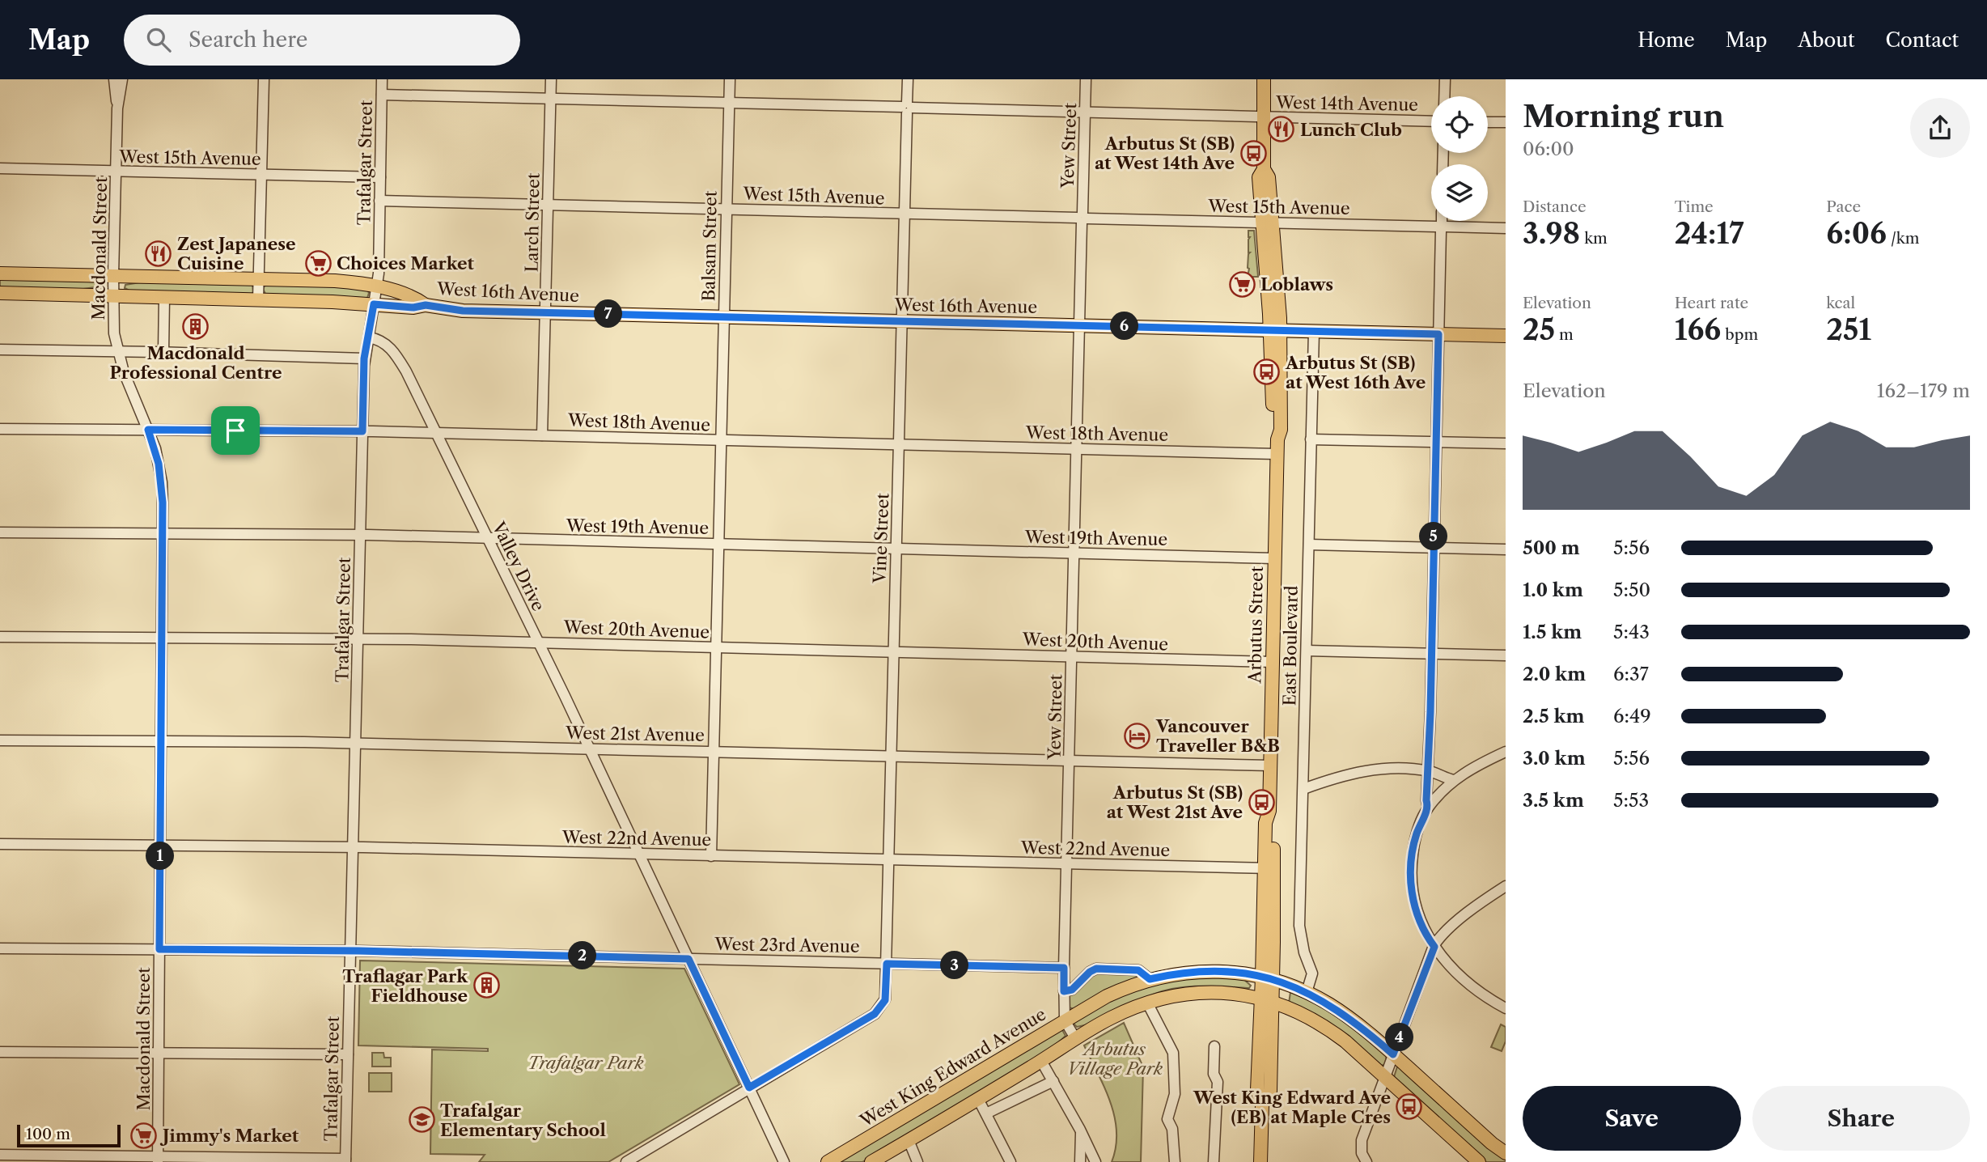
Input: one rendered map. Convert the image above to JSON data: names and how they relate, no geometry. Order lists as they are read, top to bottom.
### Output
{
  "streets": {
    "main road": ["West 16th Avenue", "Arbutus Street", "West King Edward Avenue"],
    "street": [
      "West 14th Avenue",
      "Yew Street",
      "West 15th Avenue",
      "Trafalgar Street",
      "Larch Street",
      "Balsam Street",
      "Macdonald Street",
      "West 18th Avenue",
      "West 19th Avenue",
      "Vine Street",
      "Valley Drive",
      "West 20th Avenue",
      "East Boulevard",
      "West 21st Avenue",
      "West 22nd Avenue",
      "West 23rd Avenue"
    ]
  },
  "crossings": [
    ["West 14th Avenue", "Yew Street"],
    ["West 14th Avenue", "Trafalgar Street"],
    ["West 14th Avenue", "Larch Street"],
    ["West 14th Avenue", "Balsam Street"],
    ["West 14th Avenue", "Vine Street"],
    ["West 14th Avenue", "Arbutus Street"],
    ["Yew Street", "West 15th Avenue"],
    ["Yew Street", "West 16th Avenue"],
    ["Yew Street", "West 18th Avenue"],
    ["Yew Street", "West 19th Avenue"],
    ["Yew Street", "West 20th Avenue"],
    ["Yew Street", "West 21st Avenue"],
    ["Yew Street", "West 22nd Avenue"],
    ["Yew Street", "West 23rd Avenue"],
    ["Yew Street", "West King Edward Avenue"],
    ["West 15th Avenue", "Trafalgar Street"],
    ["West 15th Avenue", "Larch Street"],
    ["West 15th Avenue", "Balsam Street"],
    ["West 15th Avenue", "Macdonald Street"],
    ["West 15th Avenue", "Vine Street"],
    ["West 15th Avenue", "Arbutus Street"],
    ["Trafalgar Street", "West 16th Avenue"],
    ["Trafalgar Street", "West 18th Avenue"],
    ["Trafalgar Street", "West 19th Avenue"],
    ["Trafalgar Street", "Valley Drive"],
    ["Trafalgar Street", "West 20th Avenue"],
    ["Trafalgar Street", "West 21st Avenue"],
    ["Trafalgar Street", "West 22nd Avenue"],
    ["Trafalgar Street", "West 23rd Avenue"],
    ["Larch Street", "West 16th Avenue"],
    ["Larch Street", "West 18th Avenue"],
    ["Balsam Street", "West 16th Avenue"],
    ["Balsam Street", "West 18th Avenue"],
    ["Balsam Street", "West 19th Avenue"],
    ["Balsam Street", "West 20th Avenue"],
    ["Balsam Street", "West 21st Avenue"],
    ["Balsam Street", "West 22nd Avenue"],
    ["Macdonald Street", "West 16th Avenue"],
    ["Macdonald Street", "West 18th Avenue"],
    ["Macdonald Street", "West 19th Avenue"],
    ["Macdonald Street", "West 20th Avenue"],
    ["Macdonald Street", "West 21st Avenue"],
    ["Macdonald Street", "West 22nd Avenue"],
    ["Macdonald Street", "West 23rd Avenue"],
    ["West 16th Avenue", "Vine Street"],
    ["West 16th Avenue", "Arbutus Street"],
    ["West 16th Avenue", "East Boulevard"],
    ["West 18th Avenue", "Vine Street"],
    ["West 18th Avenue", "Valley Drive"],
    ["West 18th Avenue", "Arbutus Street"],
    ["West 19th Avenue", "Vine Street"],
    ["West 19th Avenue", "Valley Drive"],
    ["West 19th Avenue", "Arbutus Street"],
    ["Vine Street", "Valley Drive"],
    ["Vine Street", "West 20th Avenue"],
    ["Vine Street", "West 21st Avenue"],
    ["Vine Street", "West 22nd Avenue"],
    ["Vine Street", "West 23rd Avenue"],
    ["Valley Drive", "West 20th Avenue"],
    ["Valley Drive", "West 21st Avenue"],
    ["Valley Drive", "West 22nd Avenue"],
    ["Valley Drive", "West 23rd Avenue"],
    ["Arbutus Street", "West 20th Avenue"],
    ["Arbutus Street", "West 21st Avenue"],
    ["Arbutus Street", "West 22nd Avenue"],
    ["Arbutus Street", "West King Edward Avenue"],
    ["East Boulevard", "West King Edward Avenue"]
  ],
  "parks": ["Arbutus Village Park", "Trafalgar Park"],
  "places": {
    "restaurant": ["Lunch Club", "Zest Japanese Cuisine"],
    "bus stop": [
      "Arbutus St (SB) at West 14th Ave",
      "Arbutus St (SB) at West 16th Ave",
      "Arbutus St (SB) at West 21st Ave",
      "West King Edward Ave (EB) at Maple Cres"
    ],
    "supermarket": ["Choices Market", "Loblaws", "Jimmy's Market"],
    "building": ["Macdonald Professional Centre", "Traflagar Park Fieldhouse"],
    "hotel": ["Vancouver Traveller B&B"],
    "school or university": ["Trafalgar Elementary School"]
  },
  "scale_bar": "100 m",
  "page": {
    "header": "Map",
    "search": "Search here",
    "nav": [
      "Home",
      "Map",
      "About",
      "Contact"
    ],
    "heading": ["Morning run", "06:00"],
    "stats": [
      ["Distance", "3.98 km"],
      ["Time", "24:17"],
      ["Pace", "6:06 /km"],
      ["Elevation", "25 m"],
      ["Heart rate", "166 bpm"],
      ["kcal", "251"]
    ],
    "pins": [
      "7",
      "6",
      "5",
      "1",
      "2",
      "3",
      "4"
    ],
    "chart": ["Elevation", "162–179 m"],
    "list": [
      {
        "name": "500 m",
        "note": "5:56"
      },
      {
        "name": "1.0 km",
        "note": "5:50"
      },
      {
        "name": "1.5 km",
        "note": "5:43"
      },
      {
        "name": "2.0 km",
        "note": "6:37"
      },
      {
        "name": "2.5 km",
        "note": "6:49"
      },
      {
        "name": "3.0 km",
        "note": "5:56"
      },
      {
        "name": "3.5 km",
        "note": "5:53"
      }
    ],
    "buttons": ["Save", "Share"],
    "scale": "100 m"
  }
}
